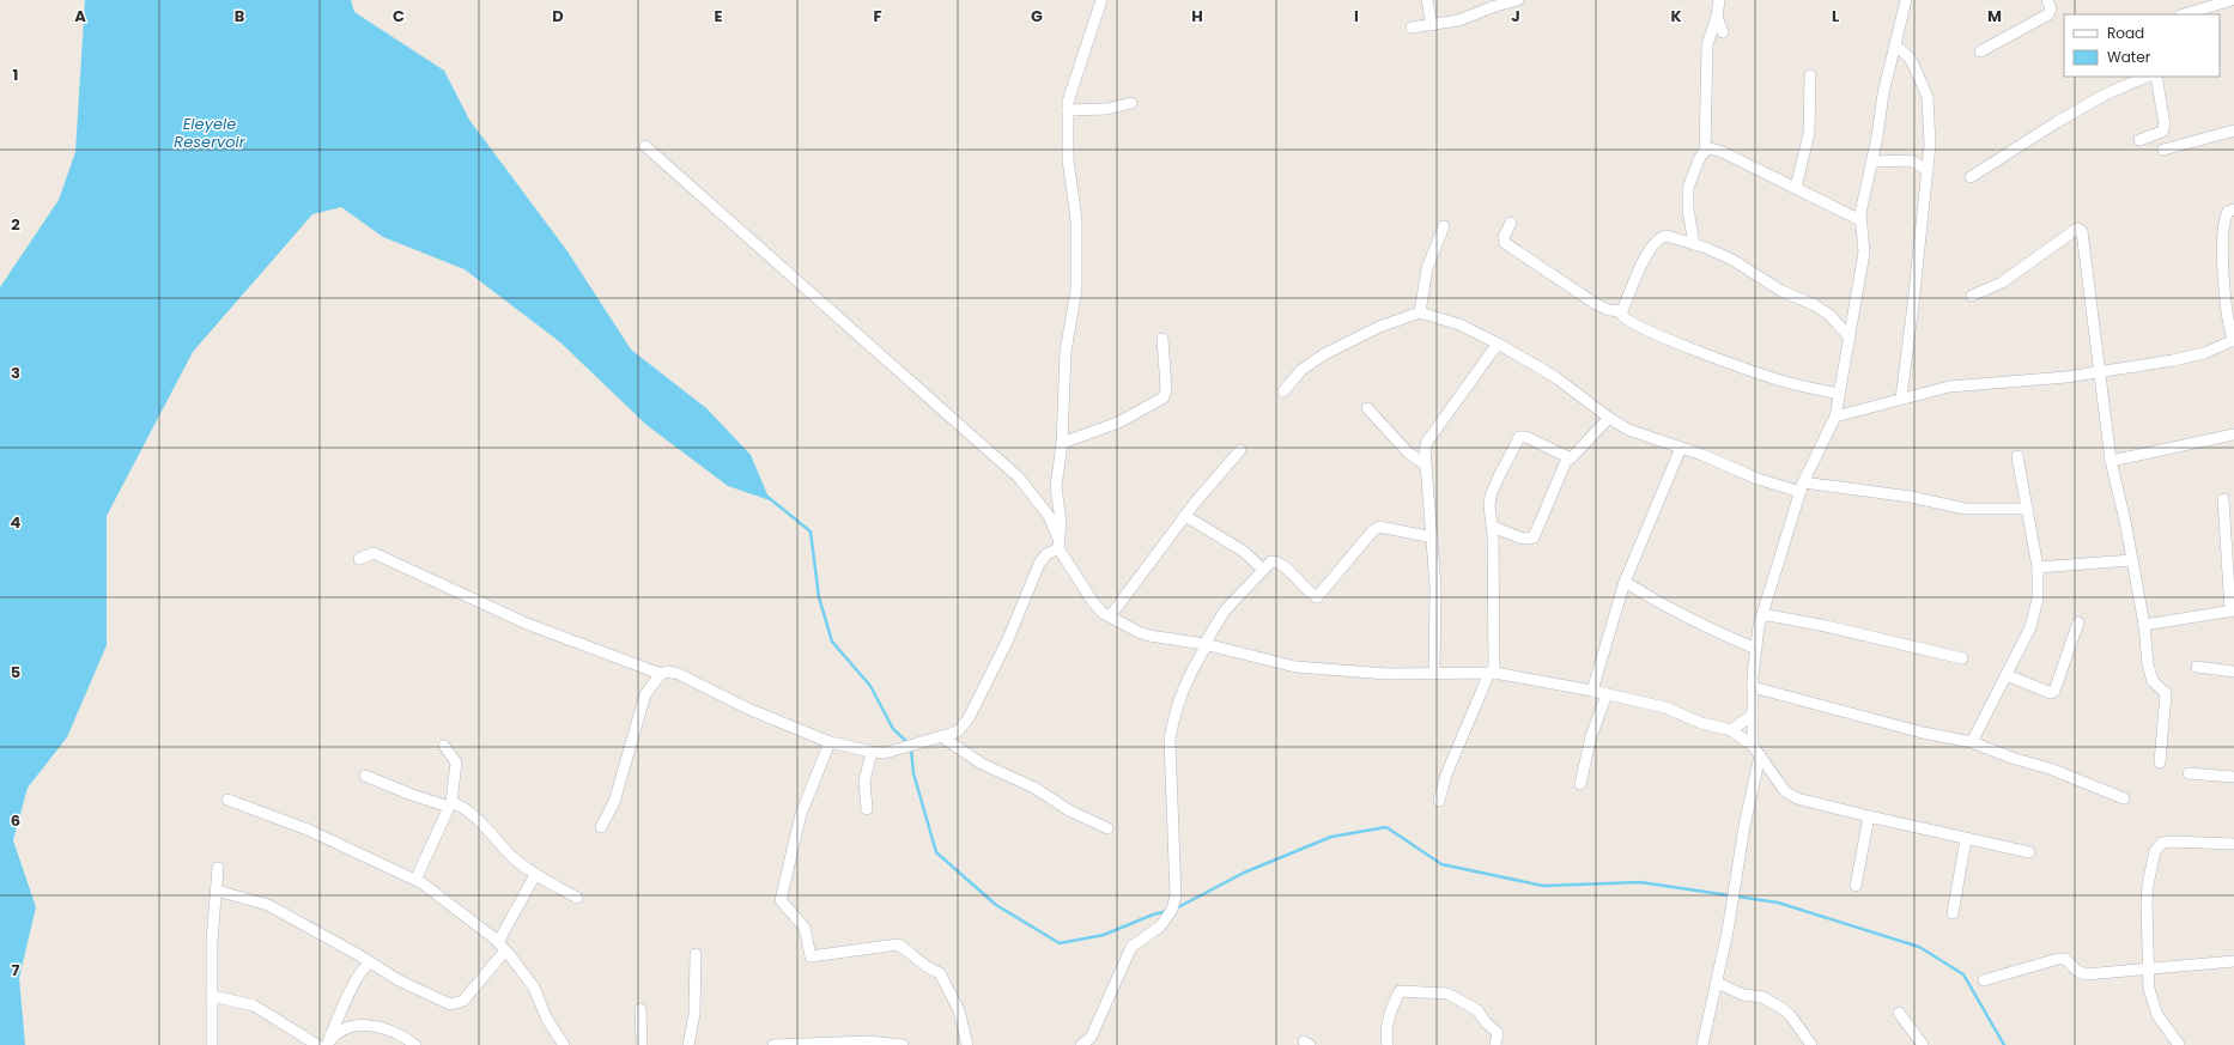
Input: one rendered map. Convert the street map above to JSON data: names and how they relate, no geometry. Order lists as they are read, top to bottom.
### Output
{
  "water": ["Eleyele Reservoir"],
  "legend": ["Road", "Water"],
  "grid": {
    "columns": [
      "A",
      "B",
      "C",
      "D",
      "E",
      "F",
      "G",
      "H",
      "I",
      "J",
      "K",
      "L",
      "M"
    ],
    "rows": [
      "1",
      "2",
      "3",
      "4",
      "5",
      "6",
      "7"
    ]
  }
}
